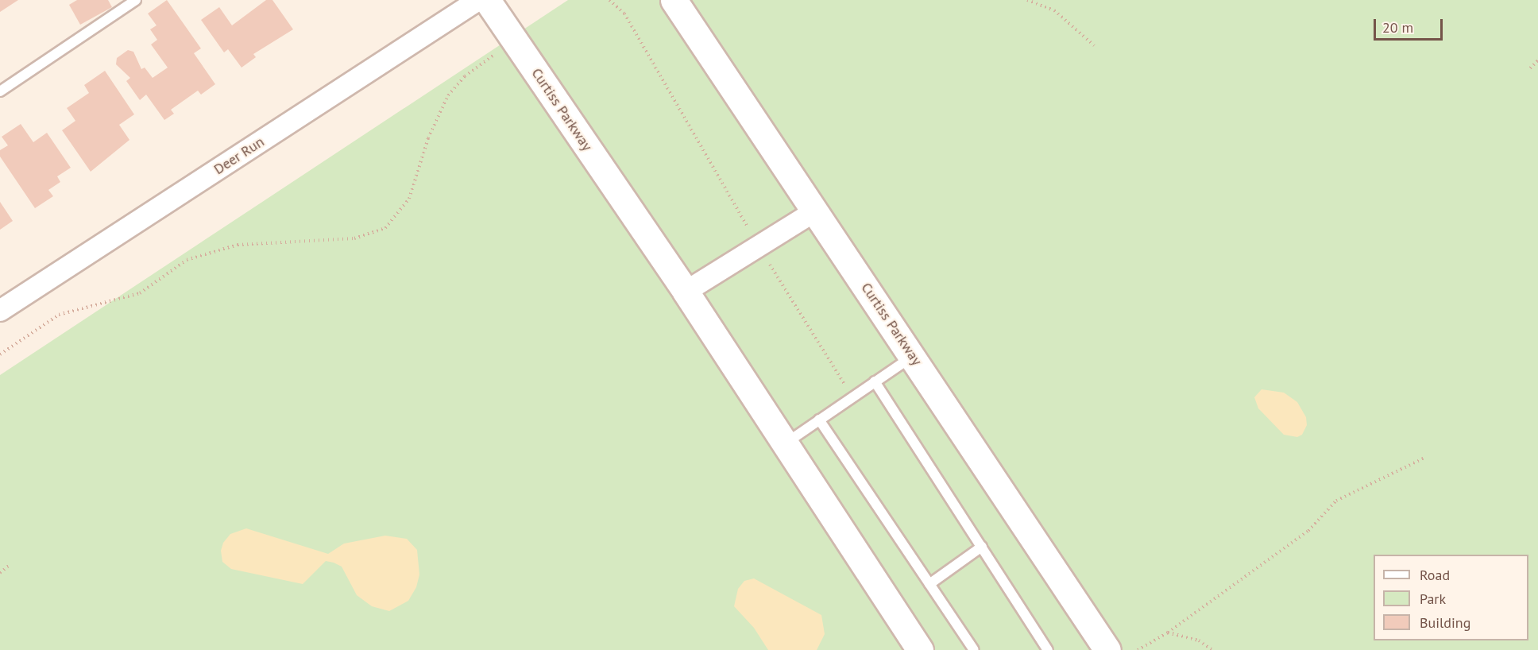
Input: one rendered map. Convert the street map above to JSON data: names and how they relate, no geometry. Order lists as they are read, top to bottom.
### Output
{
  "streets": {
    "main road": ["Curtiss Parkway"],
    "street": ["Deer Run"]
  },
  "legend": ["Road", "Park", "Building"],
  "scale_bar": "20 m"
}
